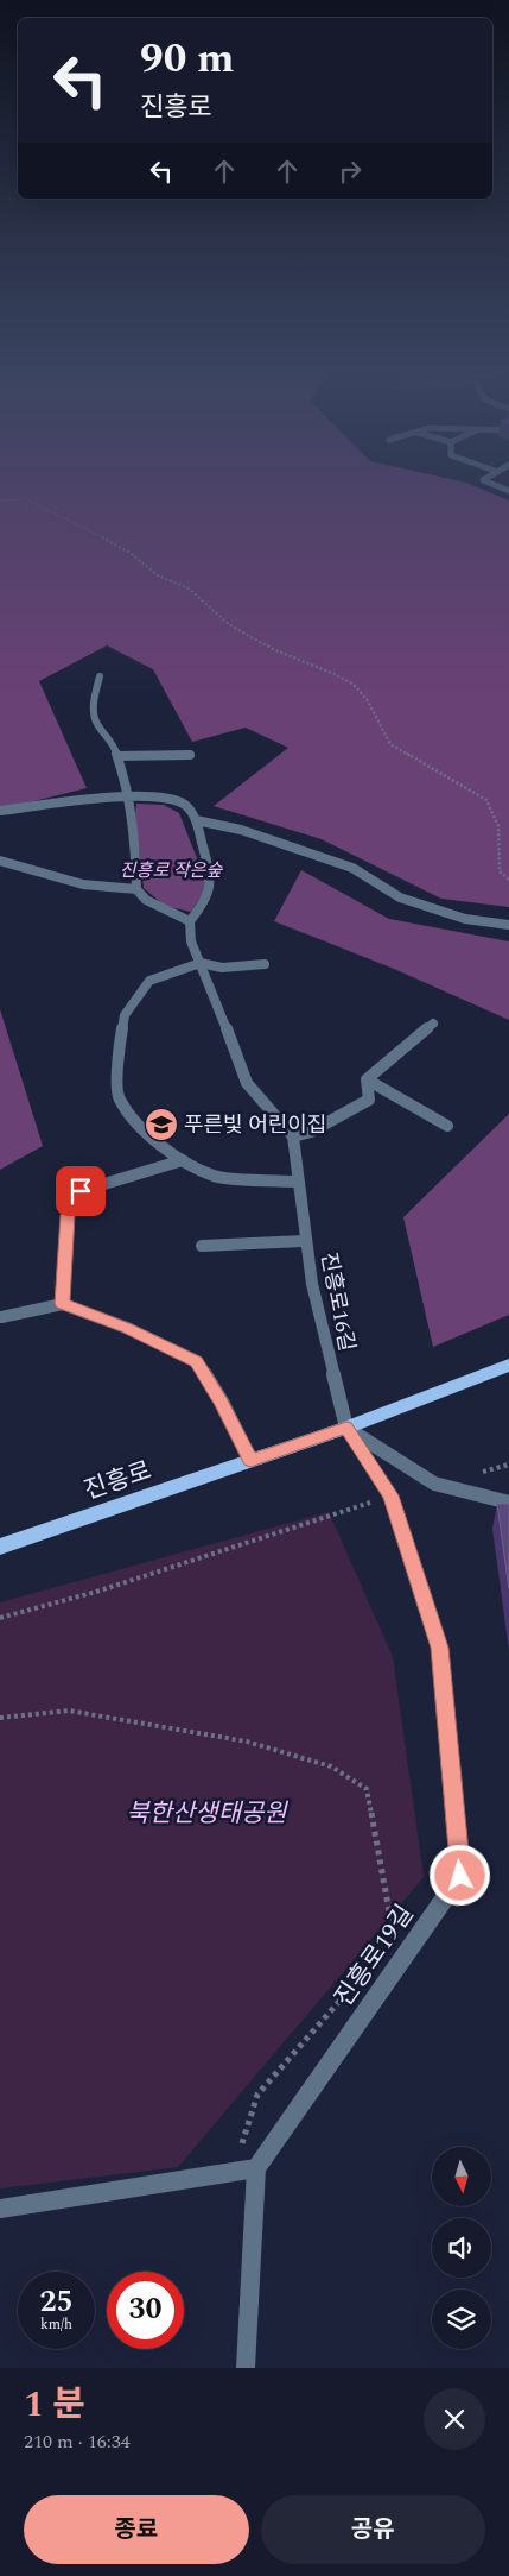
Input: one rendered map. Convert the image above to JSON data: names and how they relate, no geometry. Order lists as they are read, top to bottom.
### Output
{
  "streets": {
    "main road": ["진흥로"],
    "street": ["진흥로16길", "진흥로19길"]
  },
  "crossings": [
    ["진흥로16길", "진흥로"],
    ["진흥로16길", "진흥로19길"],
    ["진흥로", "진흥로19길"]
  ],
  "parks": ["진흥로 작은숲", "북한산생태공원"],
  "places": {
    "school or university": ["푸른빛 어린이집"]
  },
  "north": "bottom",
  "page": {
    "turn": ["90 m", "진흥로"],
    "speed": "25 km/h",
    "limit": "30",
    "heading": ["1 분", "210 m · 16:34"],
    "buttons": ["종료", "공유"]
  }
}
